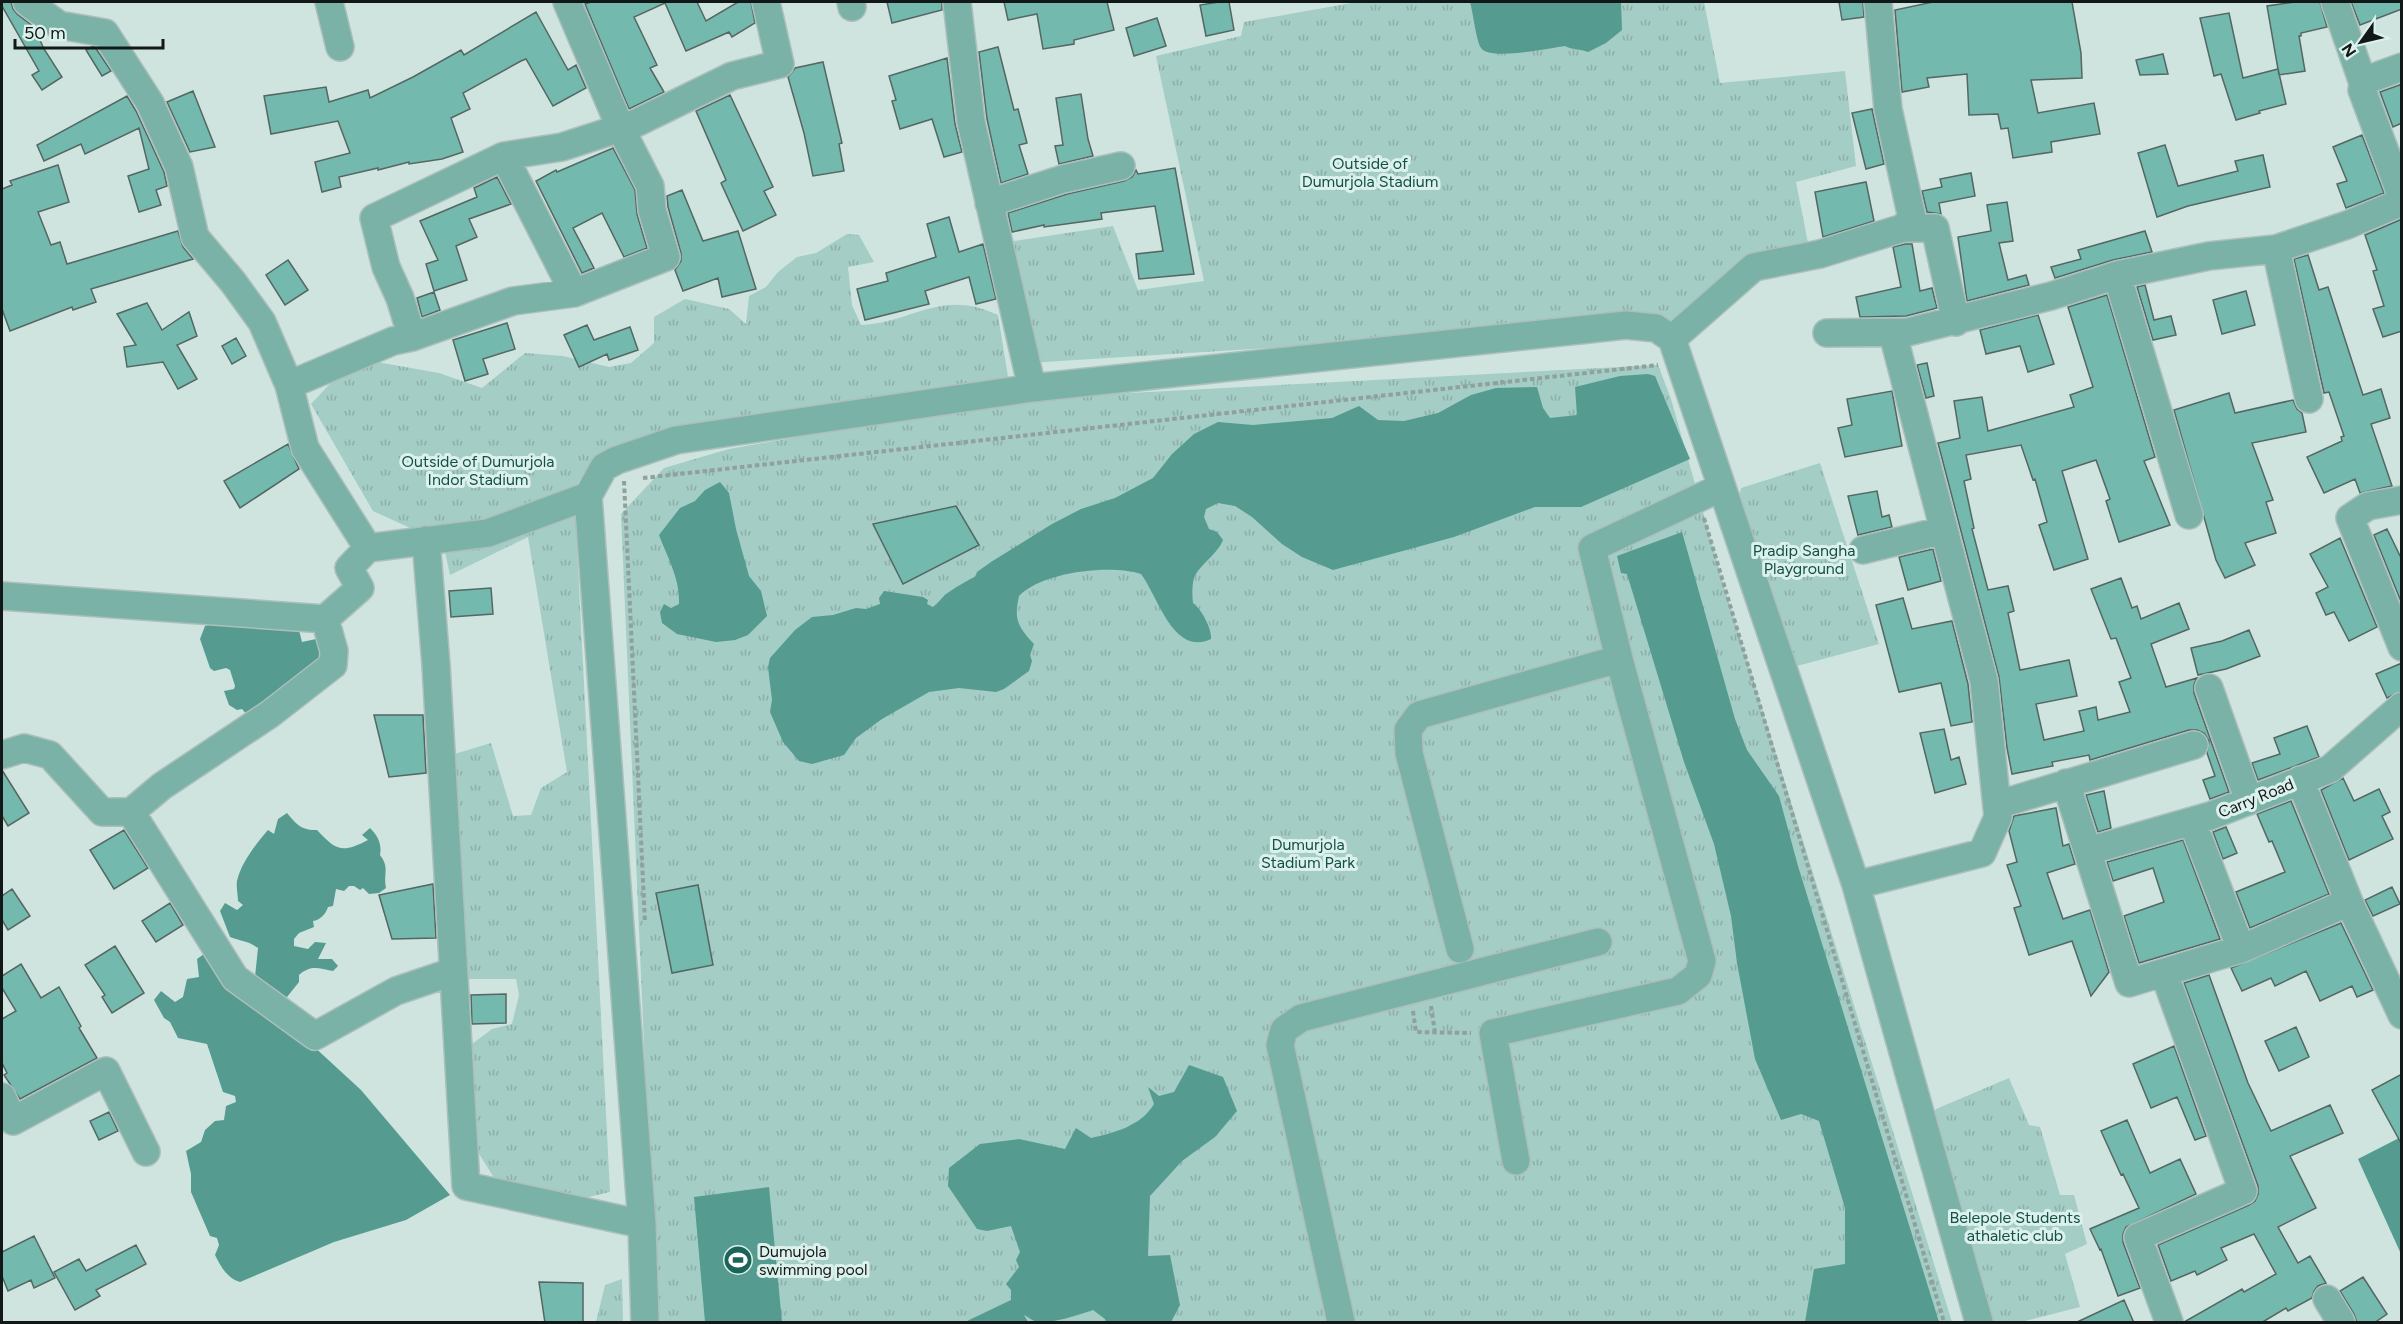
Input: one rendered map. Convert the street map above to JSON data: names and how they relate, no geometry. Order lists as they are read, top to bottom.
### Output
{
  "streets": {
    "street": ["Carry Road"]
  },
  "parks": [
    "Outside of Dumurjola Stadium",
    "Outside of Dumurjola Indor Stadium",
    "Pradip Sangha Playground",
    "Dumurjola Stadium Park",
    "Belepole Students athaletic club"
  ],
  "places": {
    "sports": ["Dumujola swimming pool"]
  },
  "scale_bar": "50 m",
  "north": "bottom left"
}
